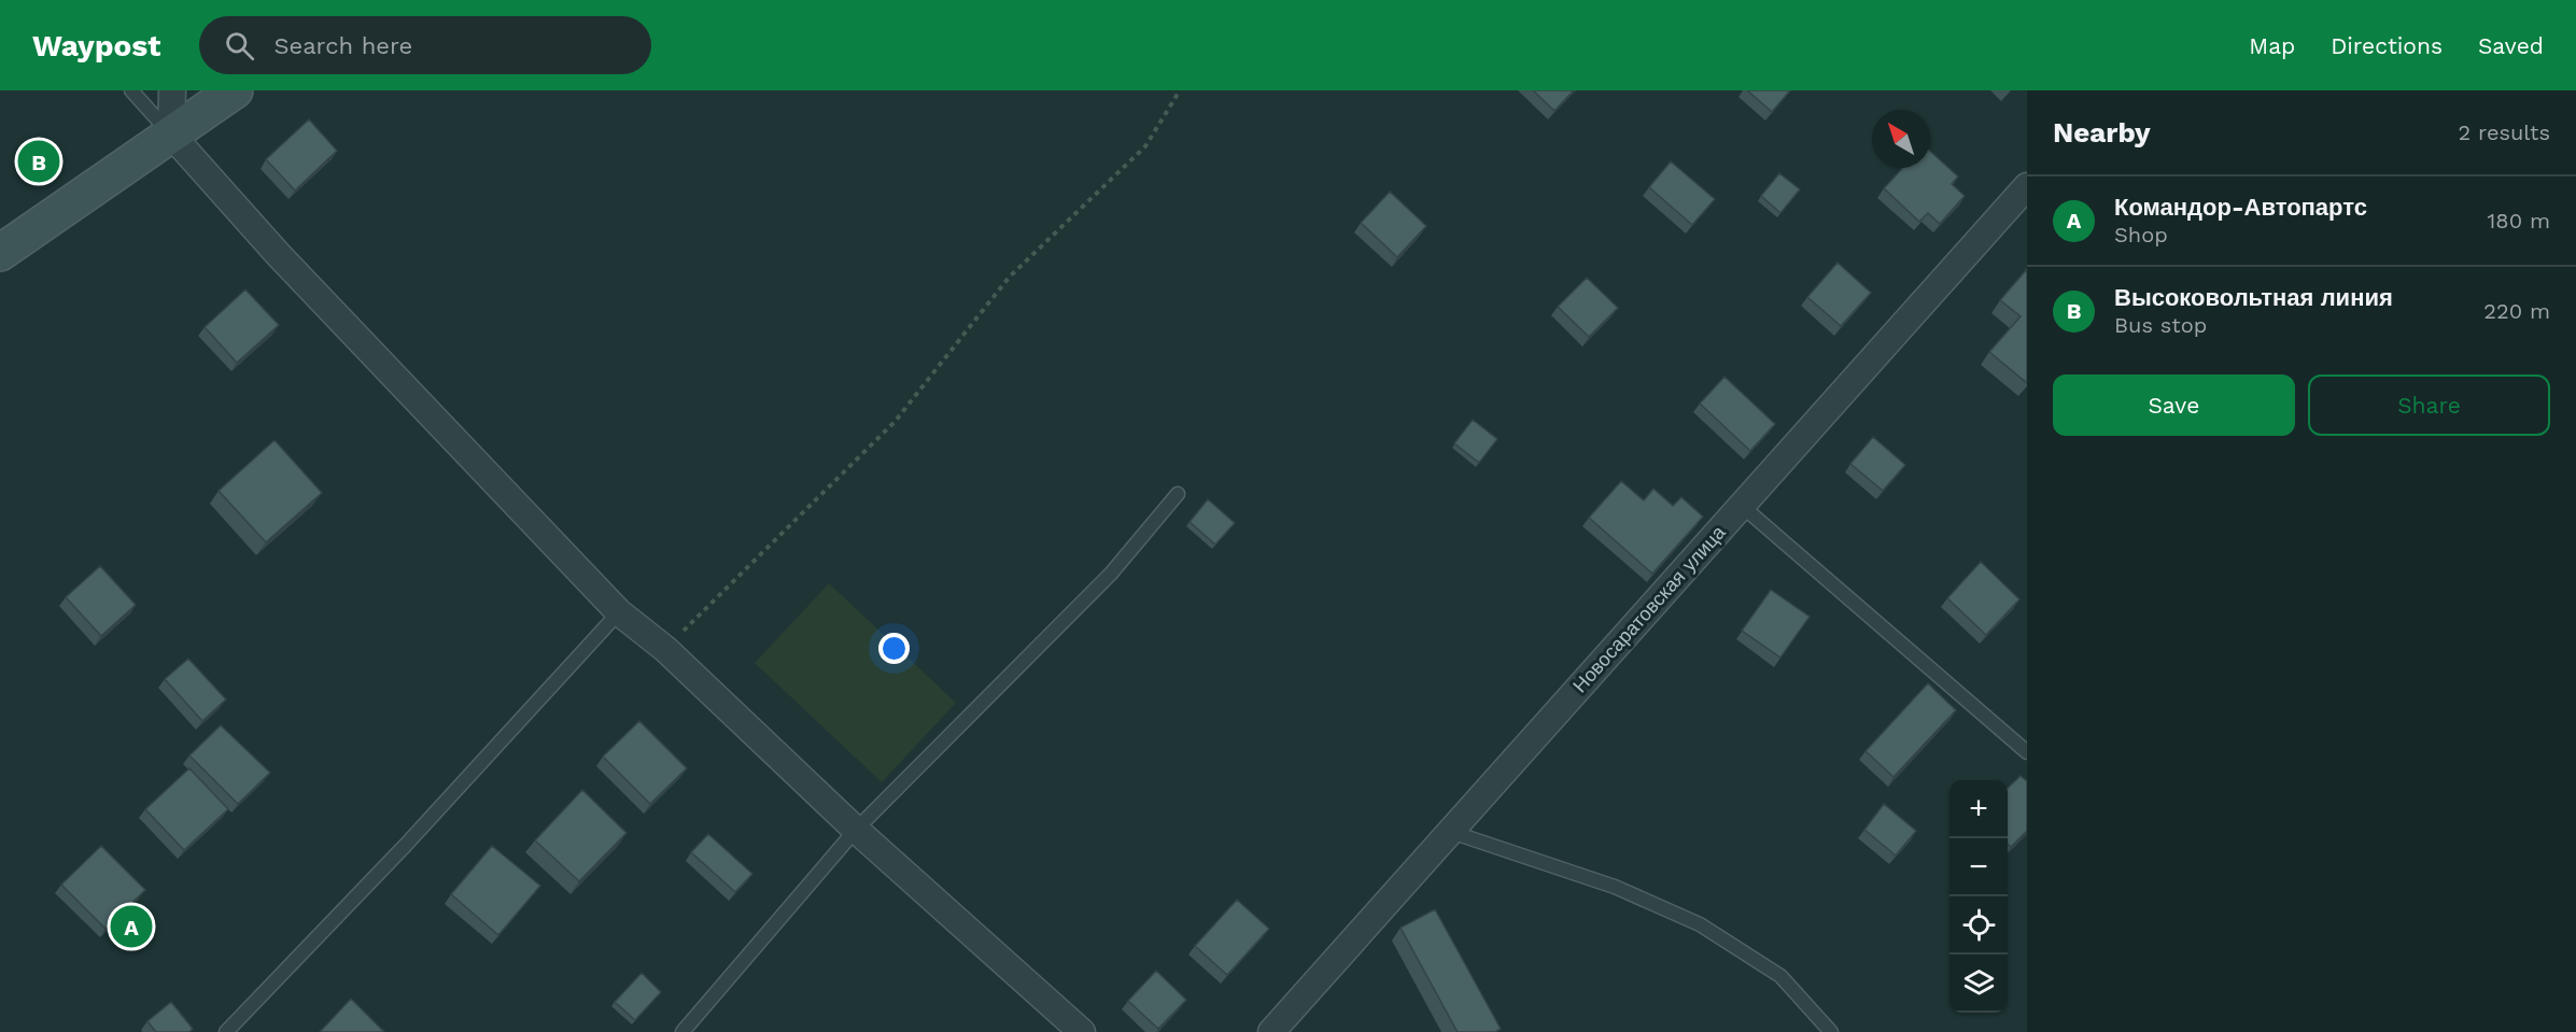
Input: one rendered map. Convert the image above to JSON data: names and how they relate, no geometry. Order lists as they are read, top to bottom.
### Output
{
  "streets": {
    "street": ["Новосаратовская улица"]
  },
  "north": "top left",
  "page": {
    "header": "Waypost",
    "search": "Search here",
    "nav": ["Map", "Directions", "Saved"],
    "heading": ["Nearby", "2 results"],
    "pins": ["B", "A"],
    "list": [
      {
        "mark": "A",
        "name": "Командор-Автопартс",
        "note": "Shop",
        "value": "180 m"
      },
      {
        "mark": "B",
        "name": "Высоковольтная линия",
        "note": "Bus stop",
        "value": "220 m"
      }
    ],
    "buttons": ["Save", "Share"],
    "map_buttons": ["+", "−"]
  }
}
